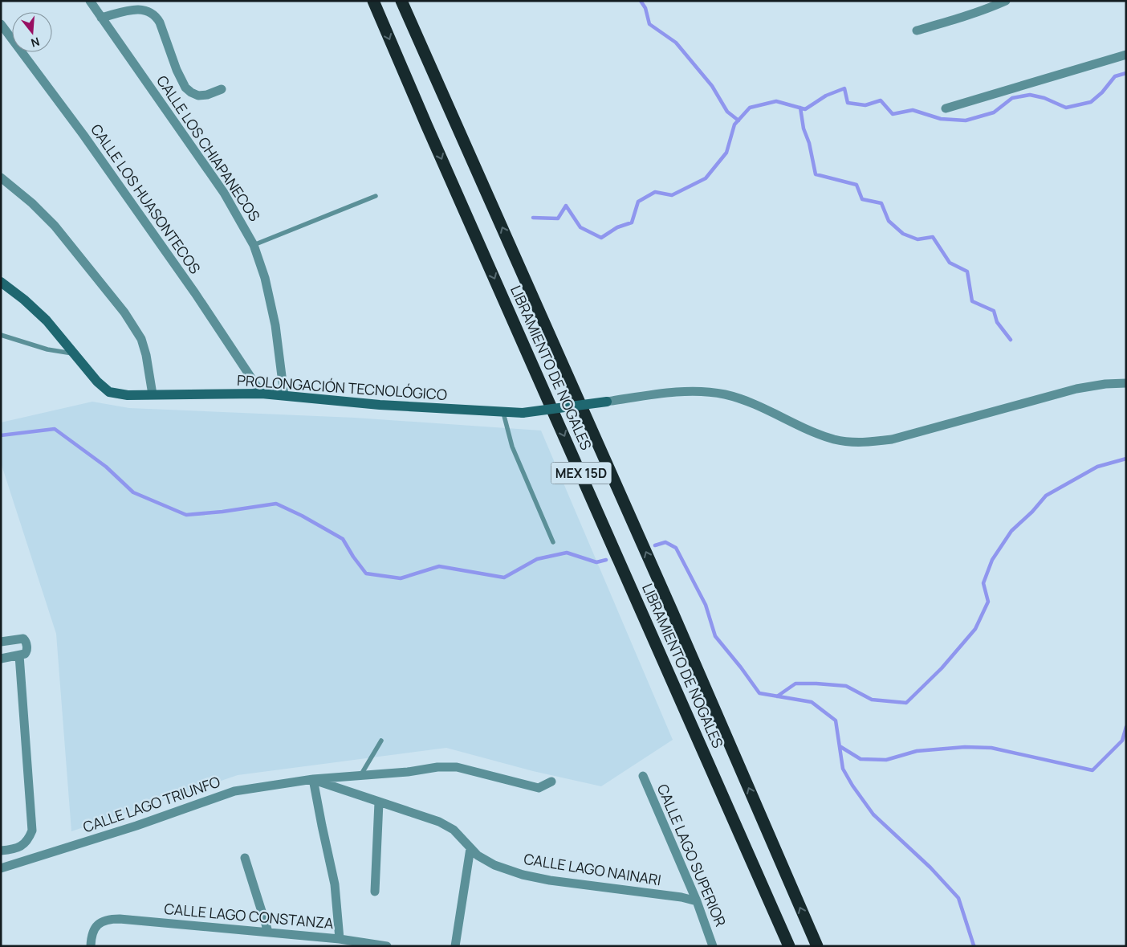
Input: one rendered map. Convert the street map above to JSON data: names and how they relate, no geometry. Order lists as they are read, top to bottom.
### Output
{
  "streets": {
    "highway": ["LIBRAMIENTO DE NOGALES", "MEX 15D"],
    "street": [
      "CALLE LOS CHIAPANECOS",
      "CALLE LOS HUASONTECOS",
      "PROLONGACIÓN TECNOLÓGICO",
      "CALLE LAGO TRIUNFO",
      "CALLE LAGO SUPERIOR",
      "CALLE LAGO NAINARI",
      "CALLE LAGO CONSTANZA"
    ]
  },
  "crossings": [
    ["CALLE LOS CHIAPANECOS", "PROLONGACIÓN TECNOLÓGICO"],
    ["CALLE LOS HUASONTECOS", "PROLONGACIÓN TECNOLÓGICO"],
    ["CALLE LAGO TRIUNFO", "CALLE LAGO NAINARI"],
    ["CALLE LAGO SUPERIOR", "CALLE LAGO NAINARI"]
  ],
  "north": "bottom"
}
